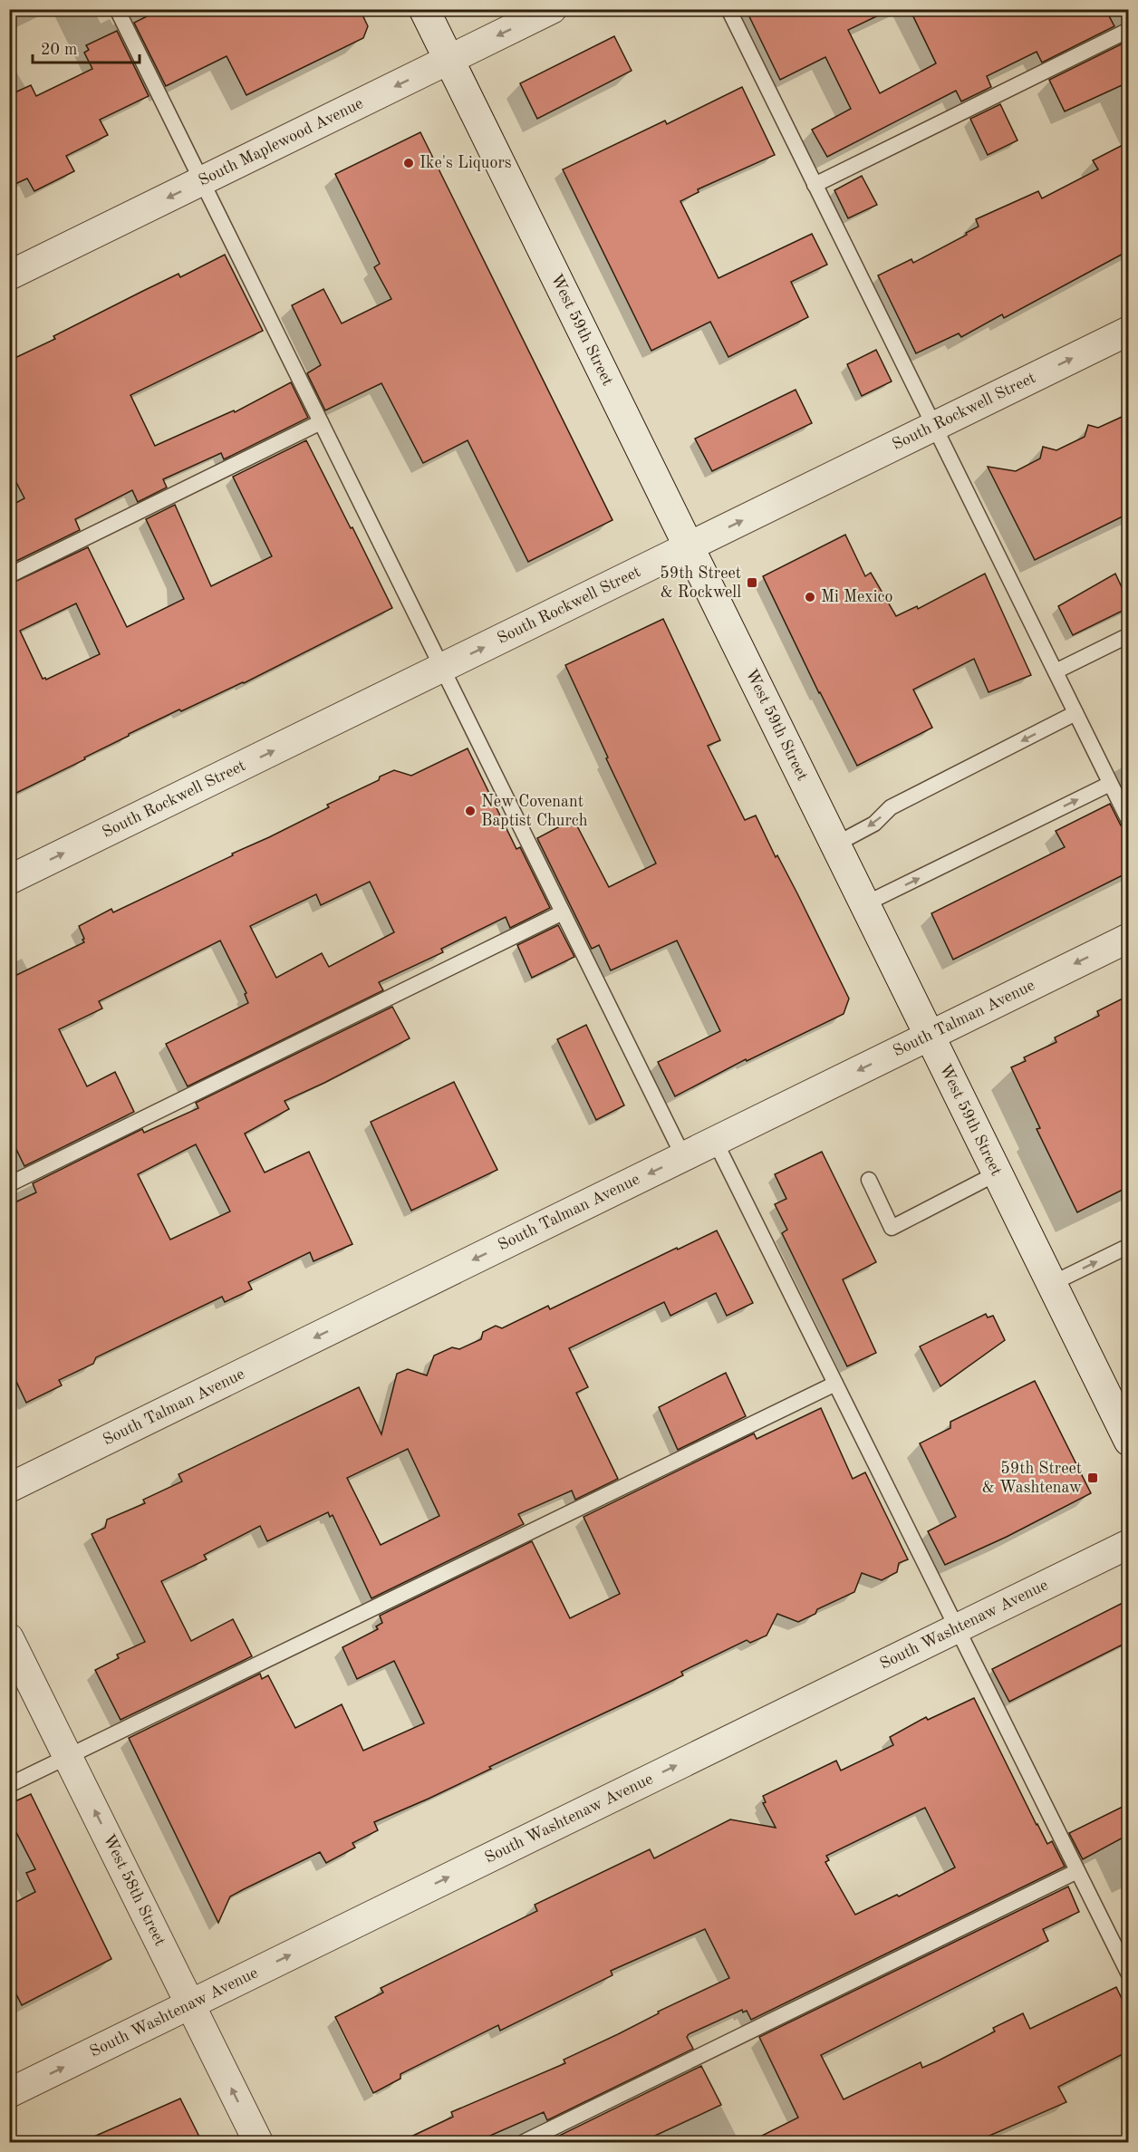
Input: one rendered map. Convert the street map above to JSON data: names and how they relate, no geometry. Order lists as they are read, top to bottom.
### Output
{
  "streets": {
    "street": [
      "South Maplewood Avenue",
      "West 59th Street",
      "South Rockwell Street",
      "South Talman Avenue",
      "South Washtenaw Avenue",
      "West 58th Street"
    ]
  },
  "crossings": [
    ["South Maplewood Avenue", "West 59th Street"],
    ["West 59th Street", "South Rockwell Street"],
    ["West 59th Street", "South Talman Avenue"],
    ["South Washtenaw Avenue", "West 58th Street"]
  ],
  "one_way": [
    "South Maplewood Avenue",
    "South Rockwell Street",
    "South Talman Avenue",
    "South Washtenaw Avenue",
    "West 58th Street"
  ],
  "places": {
    "other": ["Ike's Liquors", "Mi Mexico", "New Covenant Baptist Church"],
    "transit": ["59th Street & Rockwell", "59th Street & Washtenaw"]
  },
  "scale_bar": "20 m"
}
